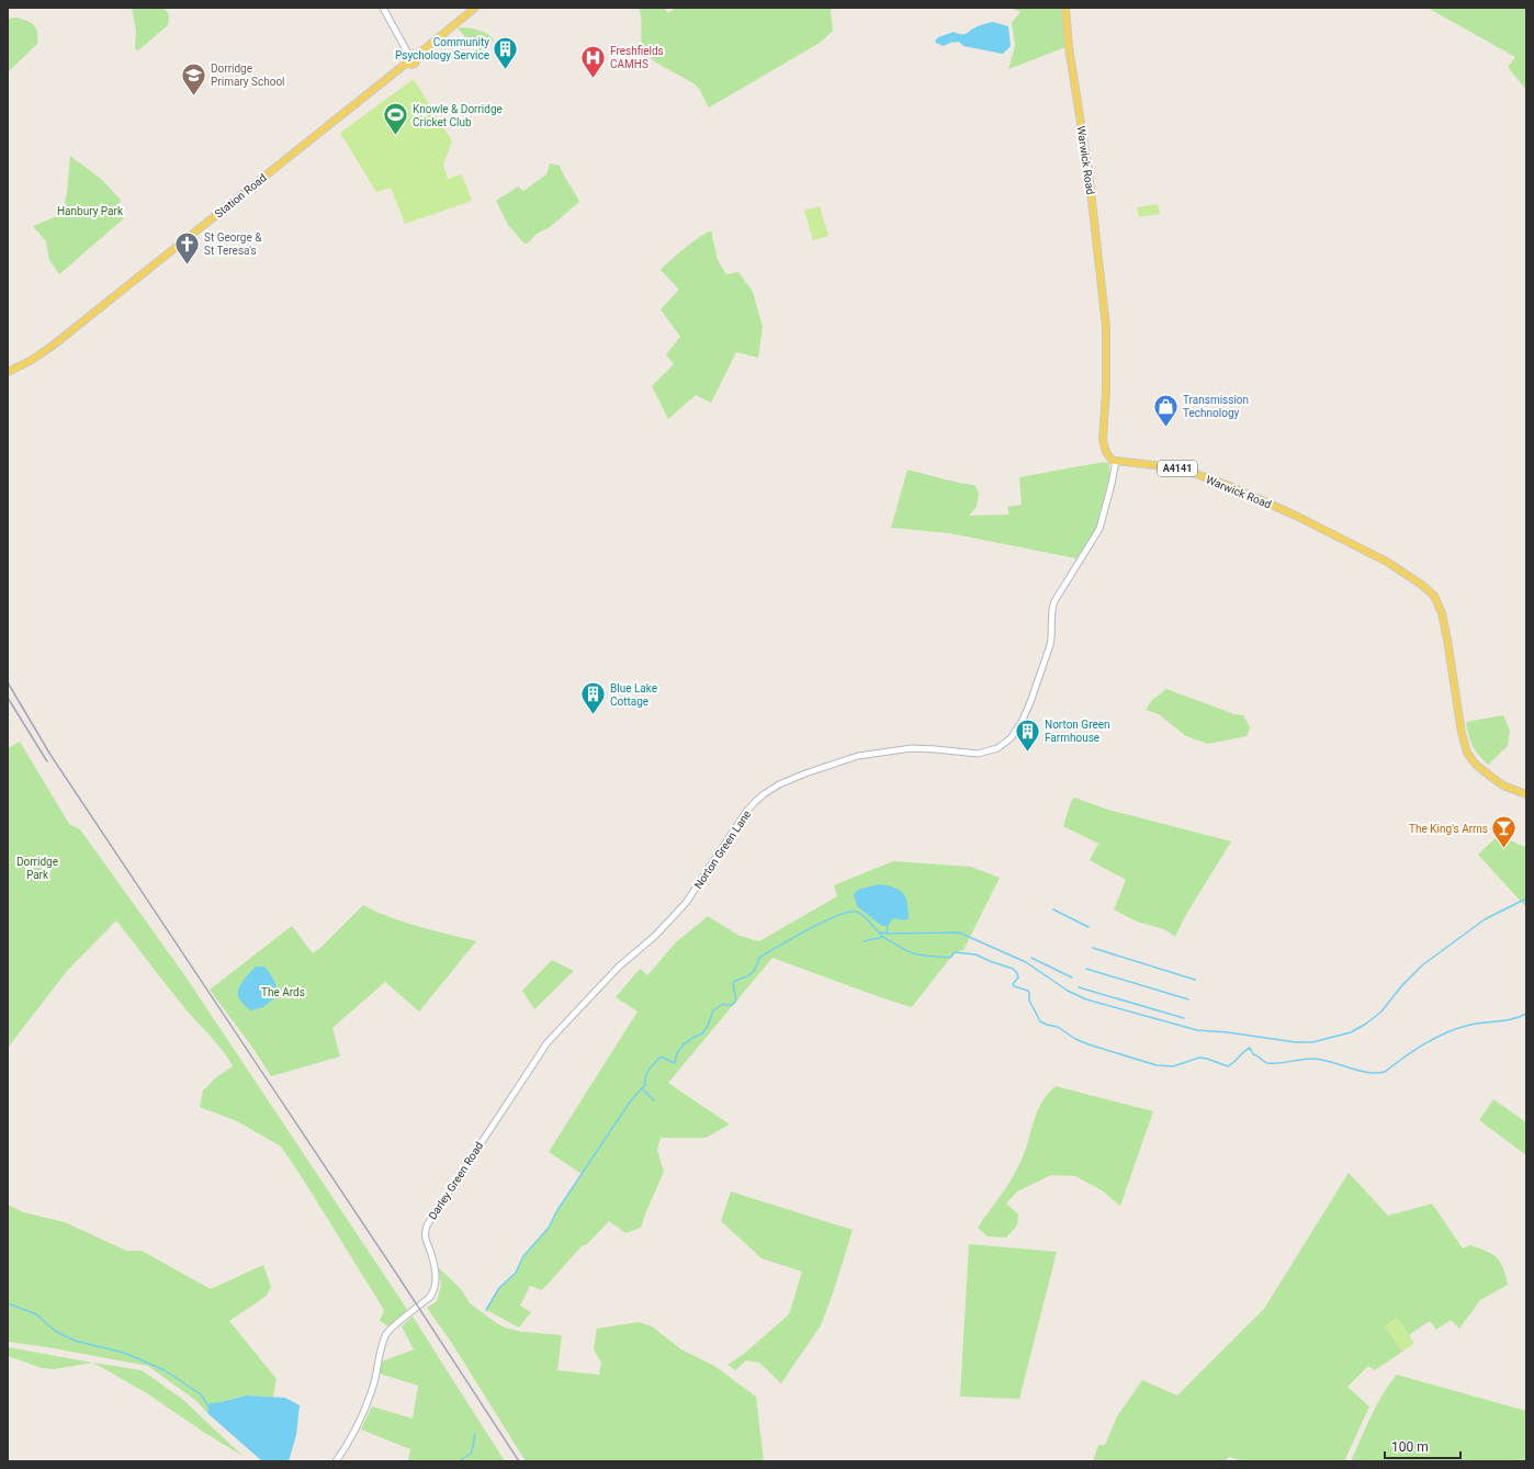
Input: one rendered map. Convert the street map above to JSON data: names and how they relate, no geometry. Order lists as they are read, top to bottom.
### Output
{
  "streets": {
    "main road": ["Warwick Road", "Station Road", "A4141"],
    "street": ["Norton Green Lane", "Darley Green Road"]
  },
  "crossings": [
    ["Warwick Road", "Norton Green Lane"],
    ["Norton Green Lane", "Darley Green Road"]
  ],
  "parks": ["Hanbury Park", "Dorridge Park", "The Ards"],
  "places": {
    "building": ["Community Psychology Service", "Blue Lake Cottage", "Norton Green Farmhouse"],
    "hospital": ["Freshfields CAMHS"],
    "school or university": ["Dorridge Primary School"],
    "sports": ["Knowle & Dorridge Cricket Club"],
    "church": ["St George & St Teresa's"],
    "shop": ["Transmission Technology"],
    "bar": ["The King's Arms"]
  },
  "scale_bar": "100 m"
}
